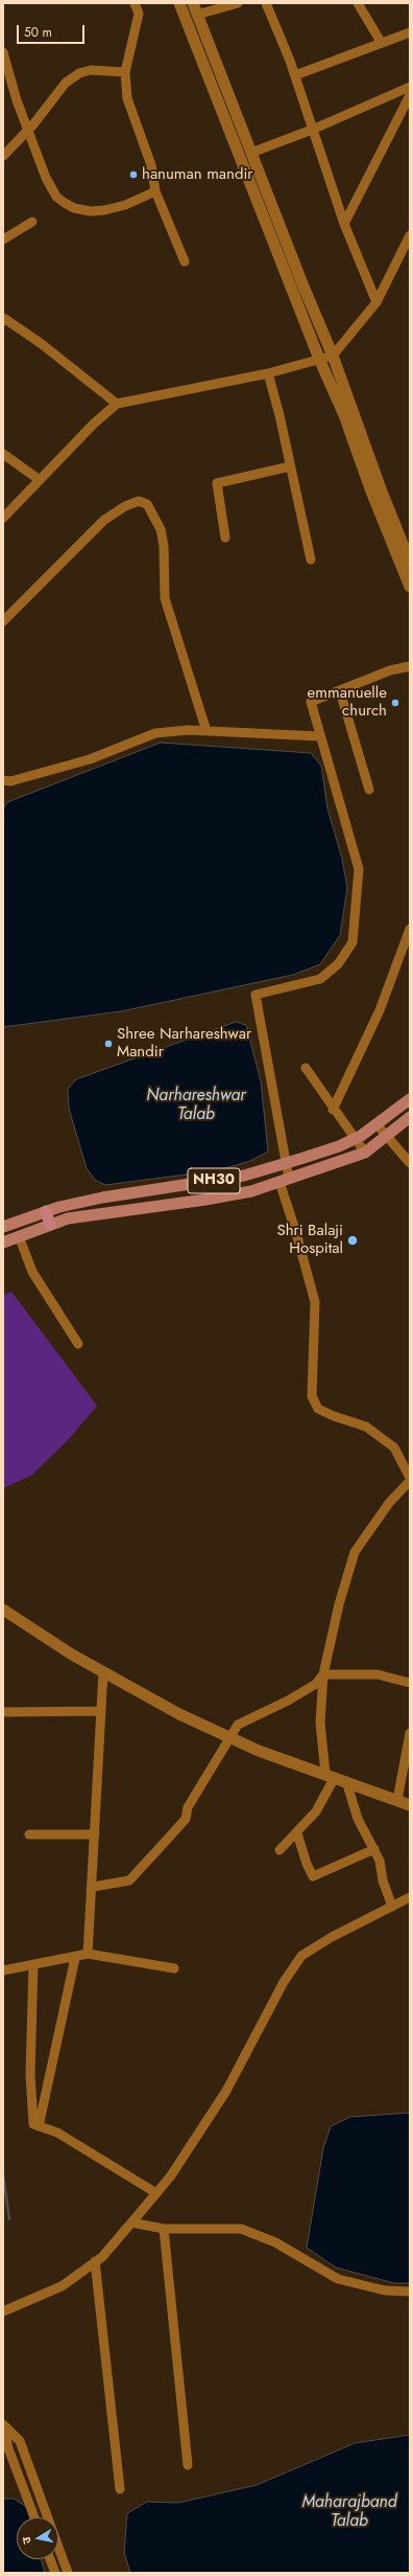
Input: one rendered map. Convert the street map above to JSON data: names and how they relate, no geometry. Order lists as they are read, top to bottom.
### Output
{
  "streets": {
    "main road": ["NH30"]
  },
  "water": ["Narhareshwar Talab", "Maharajband Talab"],
  "places": [
    "hanuman mandir",
    "emmanuelle church",
    "Shree Narhareshwar Mandir",
    "Shri Balaji Hospital"
  ],
  "scale_bar": "50 m",
  "north": "left"
}
